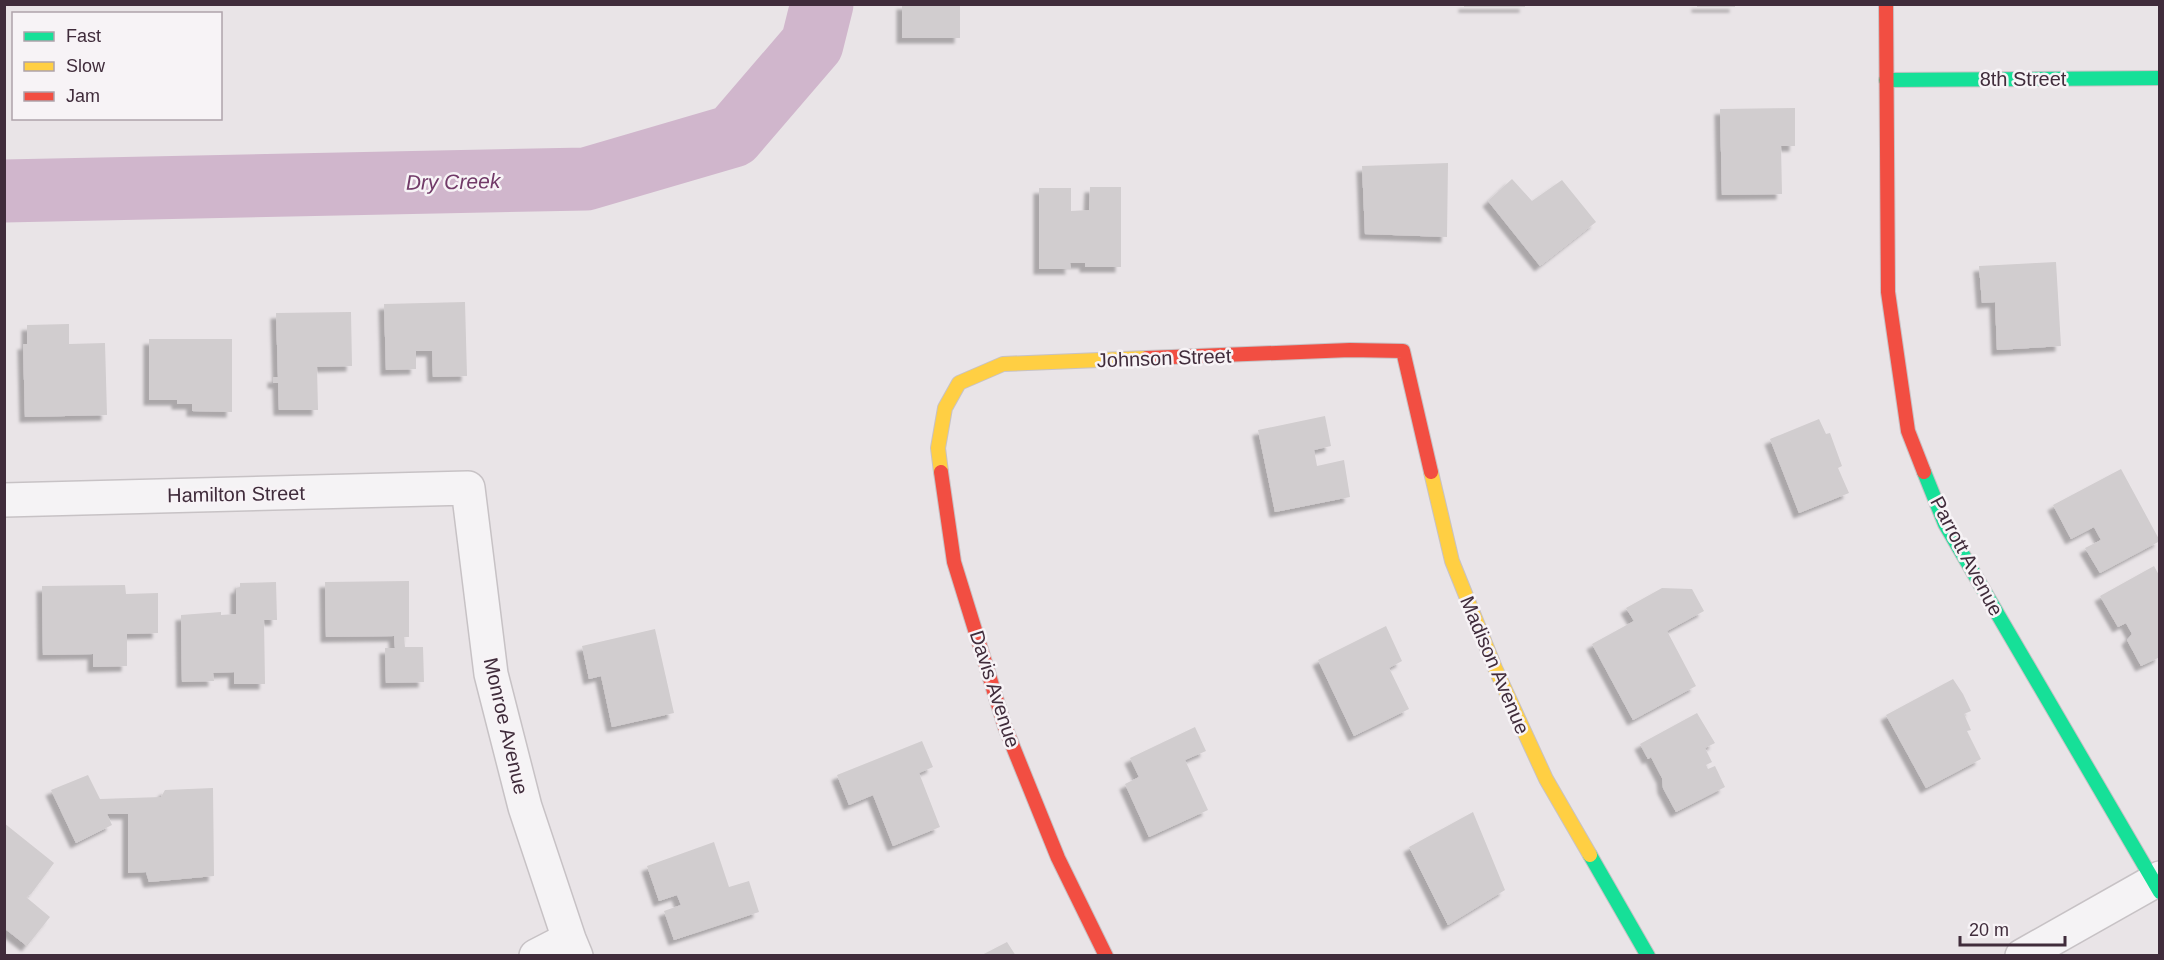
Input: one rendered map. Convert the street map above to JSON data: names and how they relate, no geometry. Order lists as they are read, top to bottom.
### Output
{
  "streets": {
    "street": [
      "8th Street",
      "Johnson Street",
      "Hamilton Street",
      "Parrott Avenue",
      "Madison Avenue",
      "Davis Avenue",
      "Monroe Avenue"
    ]
  },
  "crossings": [
    ["8th Street", "Parrott Avenue"],
    ["Johnson Street", "Madison Avenue"],
    ["Johnson Street", "Davis Avenue"],
    ["Hamilton Street", "Monroe Avenue"]
  ],
  "water": ["Dry Creek"],
  "legend": ["Fast", "Slow", "Jam"],
  "scale_bar": "20 m"
}
